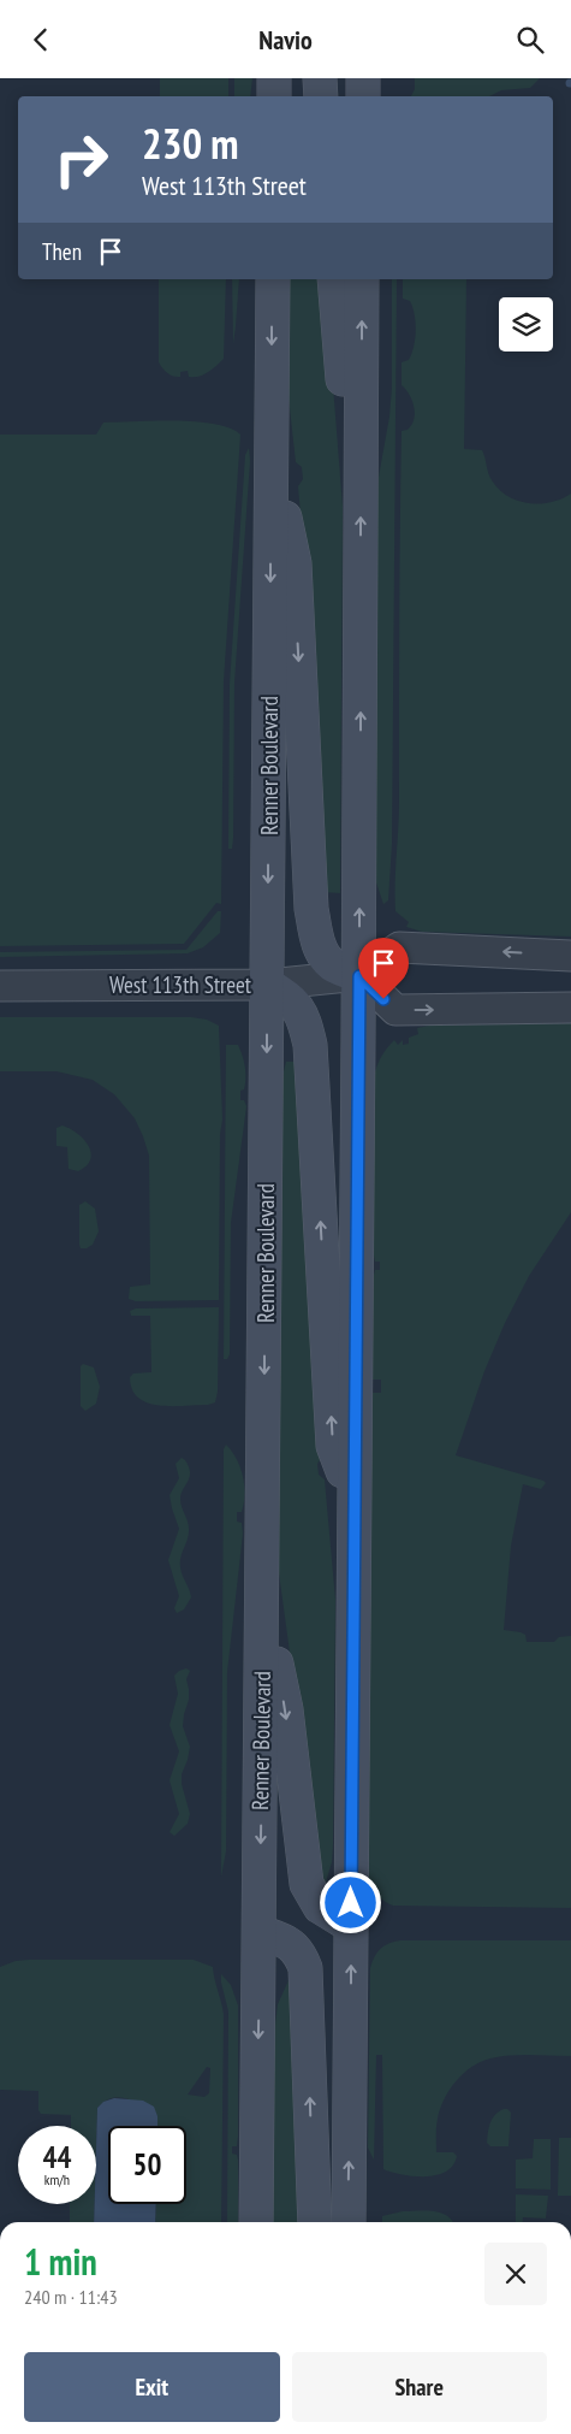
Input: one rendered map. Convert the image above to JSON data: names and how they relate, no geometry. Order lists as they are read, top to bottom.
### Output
{
  "streets": {
    "main road": ["Renner Boulevard"],
    "street": ["West 113th Street"]
  },
  "crossings": [
    ["Renner Boulevard", "West 113th Street"]
  ],
  "page": {
    "header": "Navio",
    "turn": ["230 m", "West 113th Street"],
    "then": "Then",
    "speed": "44 km/h",
    "limit": "50",
    "heading": ["1 min", "240 m · 11:43"],
    "buttons": ["Exit", "Share"]
  }
}
